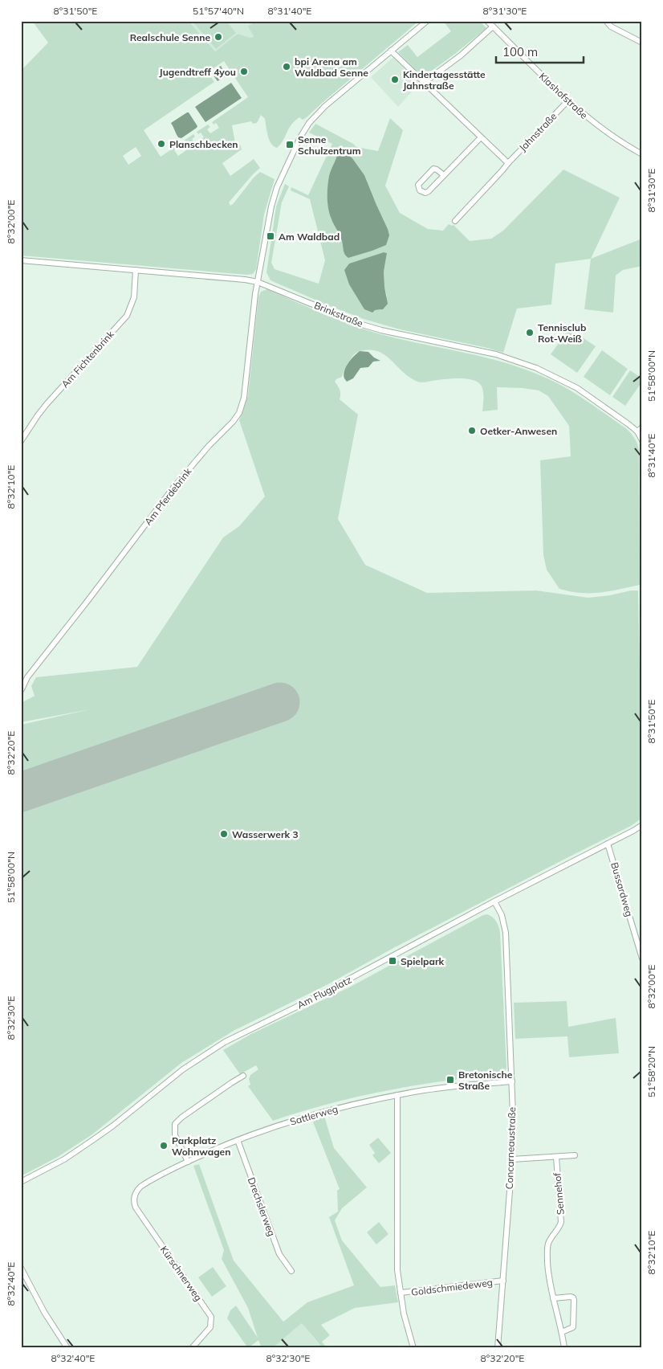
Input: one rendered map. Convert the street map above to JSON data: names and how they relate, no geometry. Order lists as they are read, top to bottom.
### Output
{
  "streets": {
    "street": [
      "Klashofstraße",
      "Jahnstraße",
      "Brinkstraße",
      "Am Fichtenbrink",
      "Am Pferdebrink",
      "Bussardweg",
      "Am Flugplatz",
      "Sattlerweg",
      "Concarneaustraße",
      "Sennehof",
      "Drechslerweg",
      "Kürschnerweg",
      "Goldschmiedeweg"
    ]
  },
  "crossings": [
    ["Klashofstraße", "Jahnstraße"],
    ["Brinkstraße", "Am Fichtenbrink"],
    ["Brinkstraße", "Am Pferdebrink"],
    ["Bussardweg", "Am Flugplatz"],
    ["Am Flugplatz", "Concarneaustraße"],
    ["Sattlerweg", "Concarneaustraße"],
    ["Sattlerweg", "Drechslerweg"],
    ["Sattlerweg", "Kürschnerweg"],
    ["Concarneaustraße", "Goldschmiedeweg"]
  ],
  "places": {
    "other": [
      "Realschule Senne",
      "bpi Arena am Waldbad Senne",
      "Jugendtreff 4you",
      "Kindertagesstätte Jahnstraße",
      "Planschbecken",
      "Tennisclub Rot-Weiß",
      "Oetker-Anwesen",
      "Wasserwerk 3",
      "Parkplatz Wohnwagen"
    ],
    "transit": [
      "Senne Schulzentrum",
      "Am Waldbad",
      "Spielpark",
      "Bretonische Straße"
    ]
  },
  "scale_bar": "100 m",
  "coordinates": [
    "8°31'50\"E",
    "51°57'40\"N",
    "8°31'40\"E",
    "8°31'30\"E",
    "8°32'00\"E",
    "51°58'00\"N",
    "8°32'10\"E",
    "8°32'20\"E",
    "8°32'30\"E",
    "51°58'20\"N",
    "8°32'40\"E"
  ]
}
